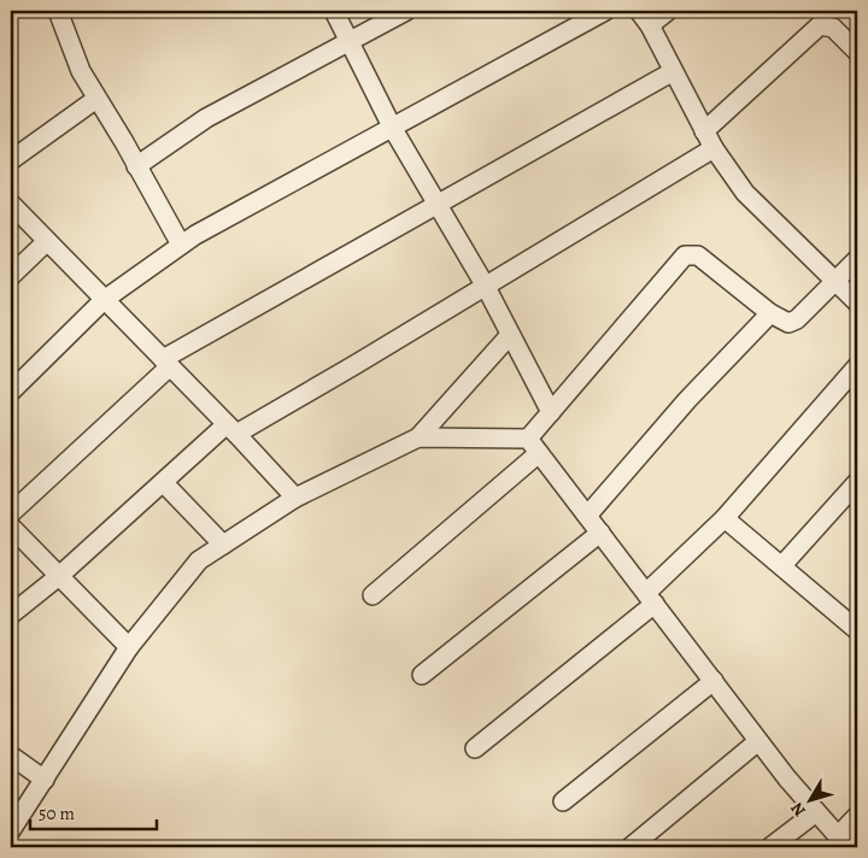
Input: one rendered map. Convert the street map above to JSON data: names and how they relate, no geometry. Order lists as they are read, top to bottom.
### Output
{
  "scale_bar": "50 m",
  "north": "bottom left"
}
